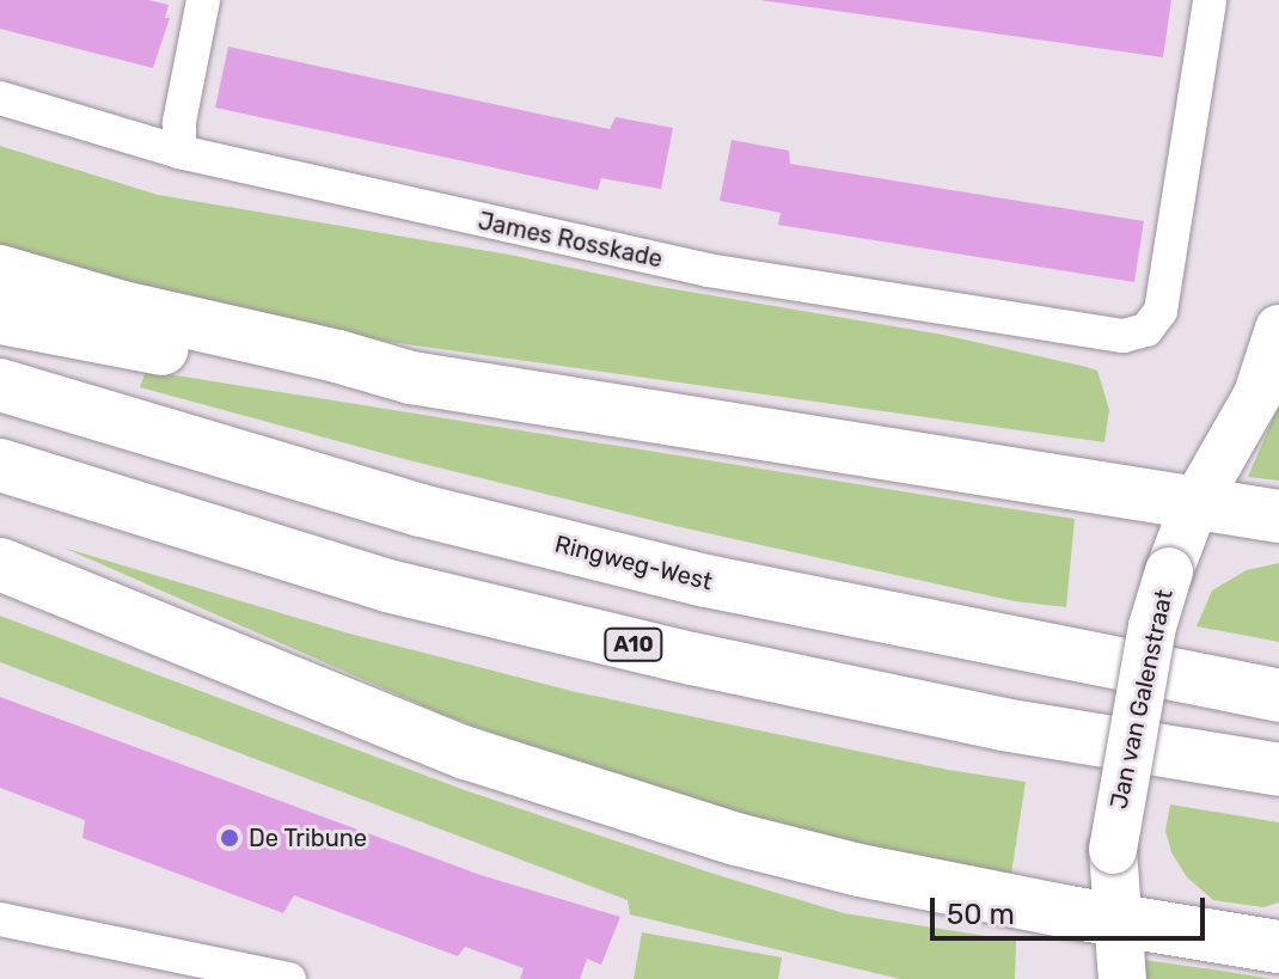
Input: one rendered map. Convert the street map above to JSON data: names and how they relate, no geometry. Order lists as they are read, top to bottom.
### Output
{
  "streets": {
    "highway": ["Ringweg-West", "A10"],
    "main road": ["Jan van Galenstraat"],
    "street": ["James Rosskade"]
  },
  "places": ["De Tribune"],
  "scale_bar": "50 m"
}
